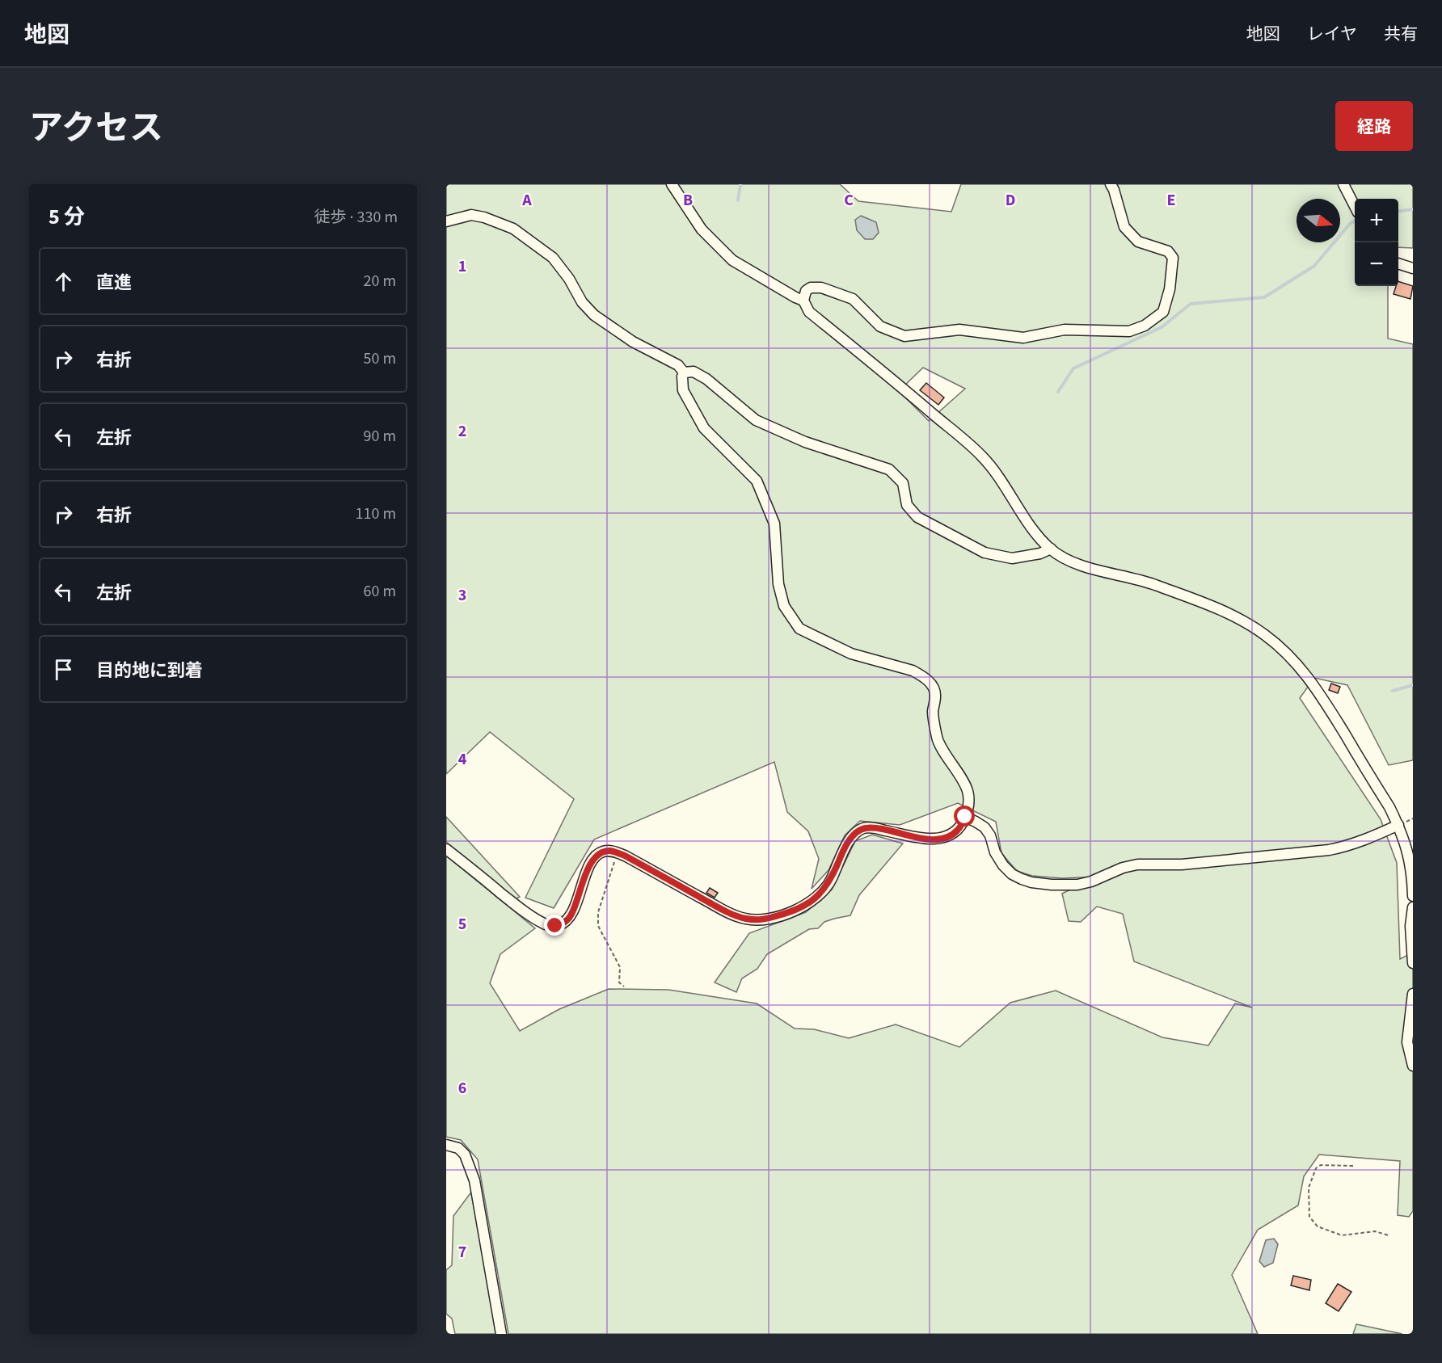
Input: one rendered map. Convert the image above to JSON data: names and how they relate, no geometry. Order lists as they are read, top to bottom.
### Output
{
  "north": "right",
  "page": {
    "header": "地図",
    "nav": ["地図", "レイヤ", "共有"],
    "title": "アクセス",
    "buttons": "経路",
    "heading": ["5 分", "徒歩 · 330 m"],
    "map_buttons": ["+", "−"],
    "list": [
      ["直進", "20 m"],
      ["右折", "50 m"],
      ["左折", "90 m"],
      ["右折", "110 m"],
      ["左折", "60 m"],
      "目的地に到着"
    ]
  },
  "grid": {
    "columns": [
      "A",
      "B",
      "C",
      "D",
      "E"
    ],
    "rows": [
      "1",
      "2",
      "3",
      "4",
      "5",
      "6",
      "7"
    ]
  }
}
